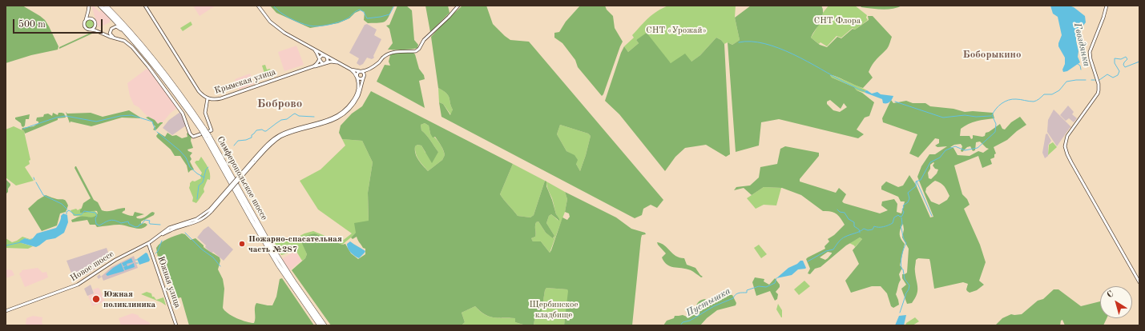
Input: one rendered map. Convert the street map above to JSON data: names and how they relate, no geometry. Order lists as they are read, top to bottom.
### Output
{
  "streets": {
    "highway": ["Симферопольское шоссе"],
    "street": ["Крымская улица", "Новое шоссе", "Южная улица"]
  },
  "crossings": [
    ["Новое шоссе", "Южная улица"]
  ],
  "districts": ["Боборыкино", "Боброво"],
  "water": ["Гвоздянка", "Пустышка"],
  "parks": ["СНТ Флора", "СНТ «Урожай»", "Щербинское кладбище"],
  "places": ["Пожарно-спасательная часть №287", "Южная поликлиника"],
  "scale_bar": "500 m",
  "north": "top left"
}
